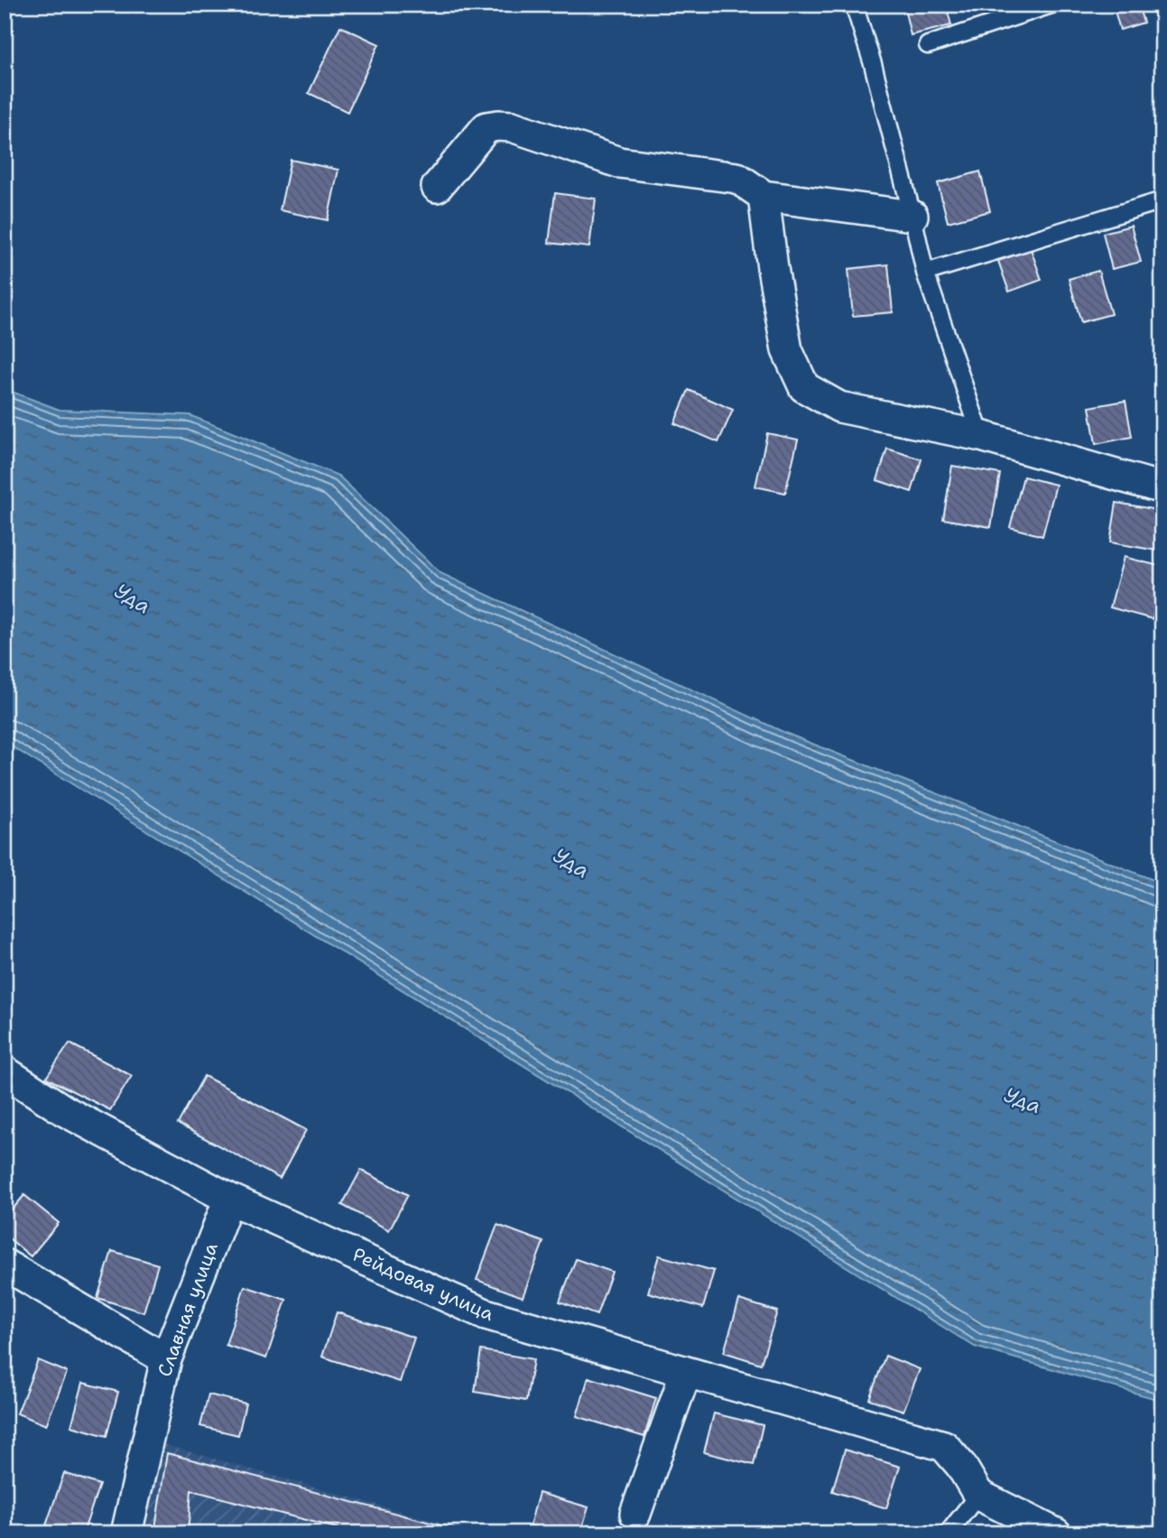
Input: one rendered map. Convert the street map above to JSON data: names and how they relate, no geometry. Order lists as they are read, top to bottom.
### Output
{
  "streets": {
    "street": ["Рейдовая улица", "Славная улица"]
  },
  "crossings": [
    ["Рейдовая улица", "Славная улица"]
  ],
  "water": ["Уда"]
}
